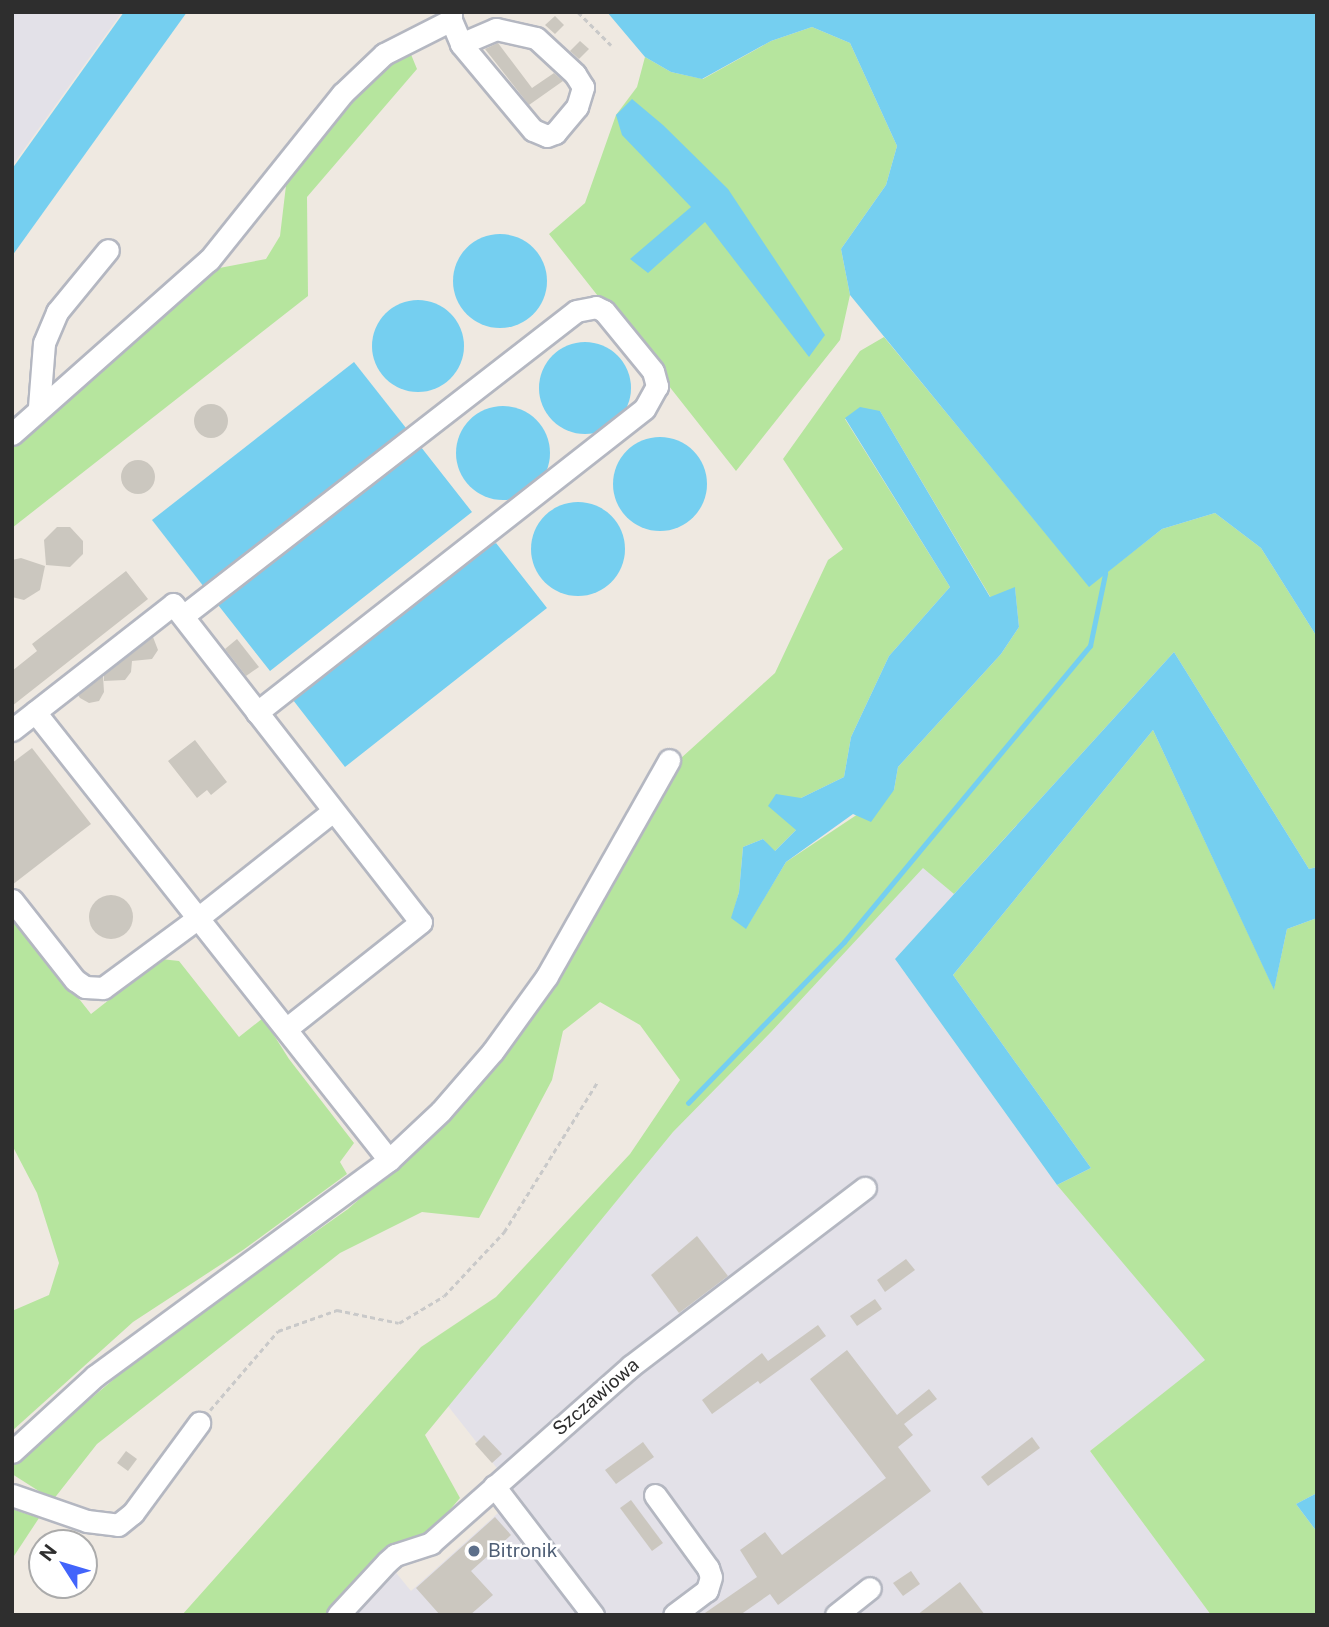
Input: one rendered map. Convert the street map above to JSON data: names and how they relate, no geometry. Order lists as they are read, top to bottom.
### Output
{
  "streets": {
    "lane": ["Szczawiowa"]
  },
  "places": ["Bitronik"],
  "north": "top left"
}
